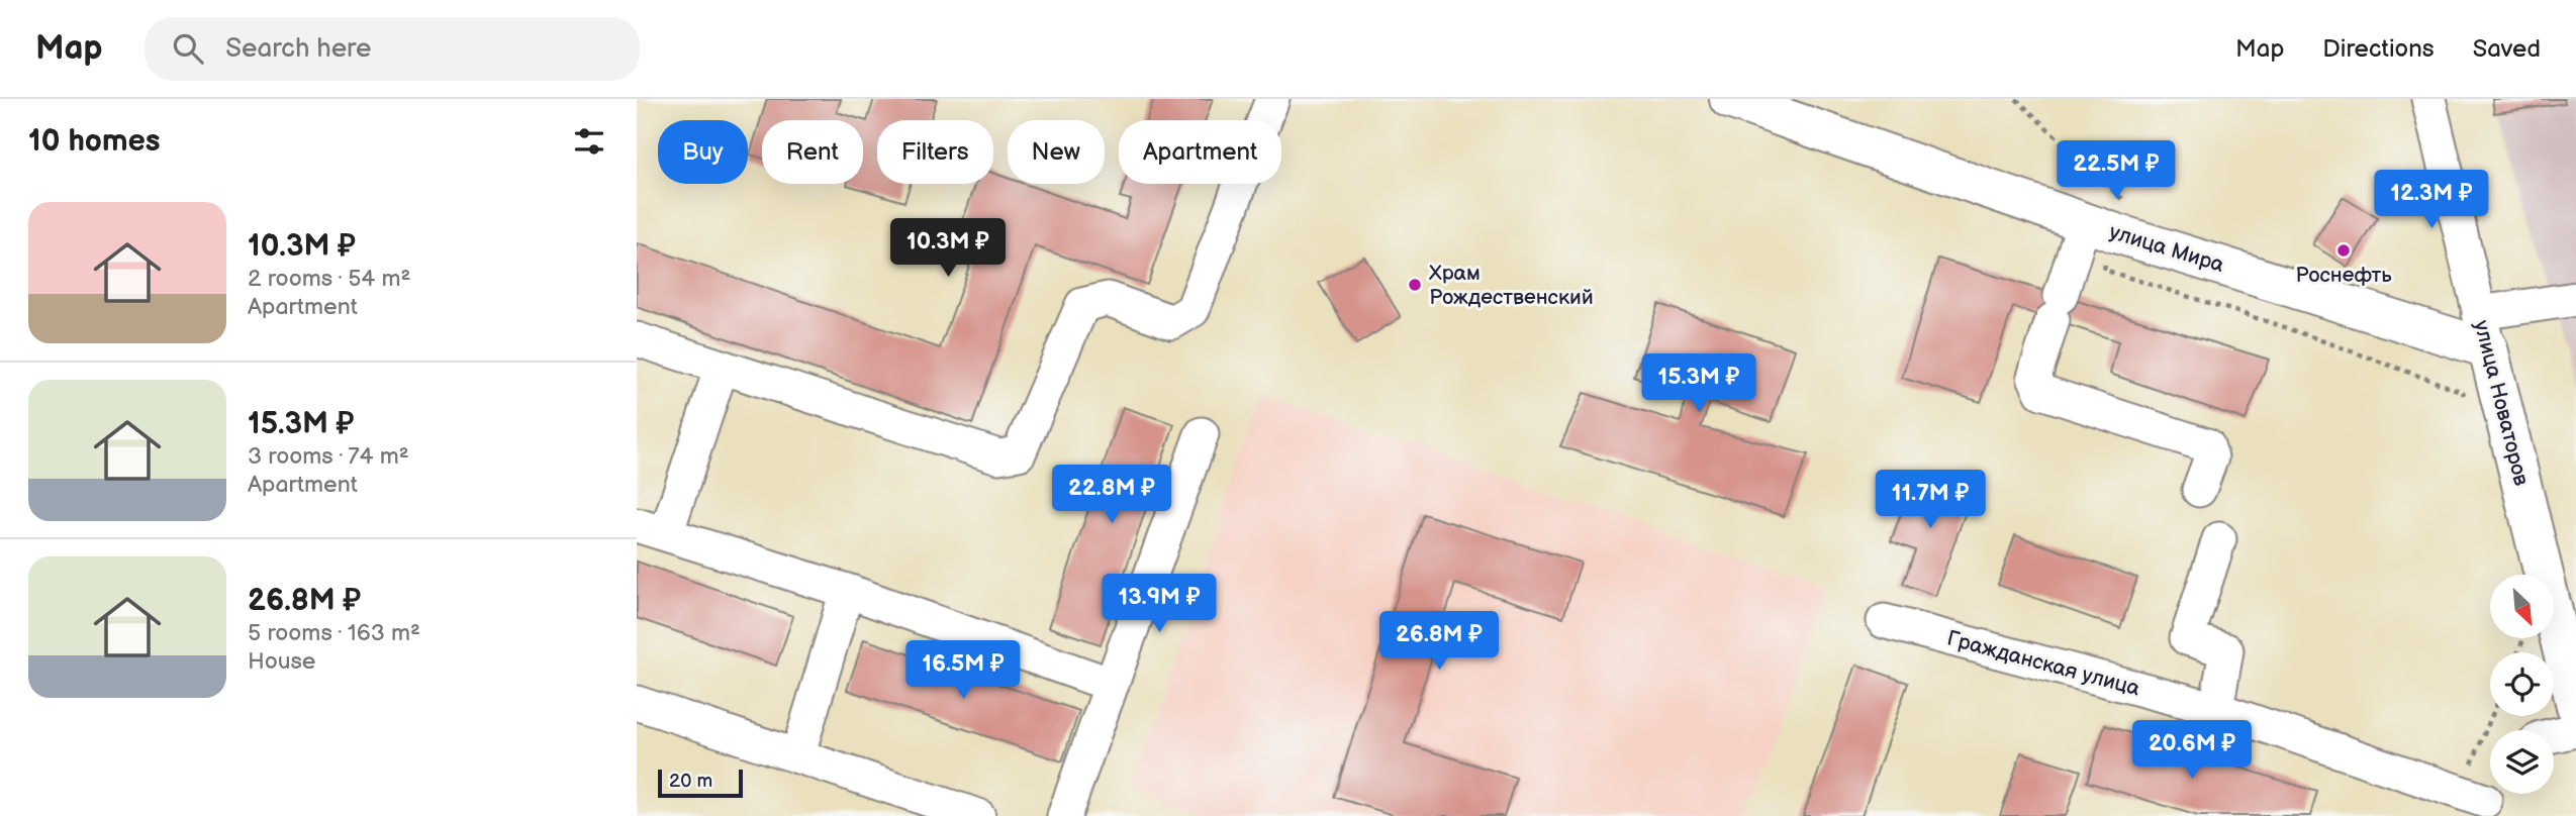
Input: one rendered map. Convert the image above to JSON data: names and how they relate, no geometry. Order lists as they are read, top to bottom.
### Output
{
  "streets": {
    "main road": ["улица Мира", "улица Новаторов"],
    "street": ["Гражданская улица"]
  },
  "crossings": [
    ["улица Мира", "улица Новаторов"]
  ],
  "places": ["Роснефть", "Храм Рождественский"],
  "scale_bar": "20 m",
  "north": "bottom right",
  "page": {
    "header": "Map",
    "search": "Search here",
    "nav": ["Map", "Directions", "Saved"],
    "heading": "10 homes",
    "chip": [
      "Buy",
      "Rent",
      "Filters",
      "New",
      "Apartment"
    ],
    "price": [
      "22.5M ₽",
      "12.3M ₽",
      "10.3M ₽",
      "15.3M ₽",
      "22.8M ₽",
      "11.7M ₽",
      "13.9M ₽",
      "26.8M ₽",
      "16.5M ₽",
      "20.6M ₽"
    ],
    "list": [
      {
        "name": "10.3M ₽",
        "note": "2 rooms · 54 m² · Apartment"
      },
      {
        "name": "15.3M ₽",
        "note": "3 rooms · 74 m² · Apartment"
      },
      {
        "name": "26.8M ₽",
        "note": "5 rooms · 163 m² · House"
      }
    ],
    "scale": "20 m"
  }
}
